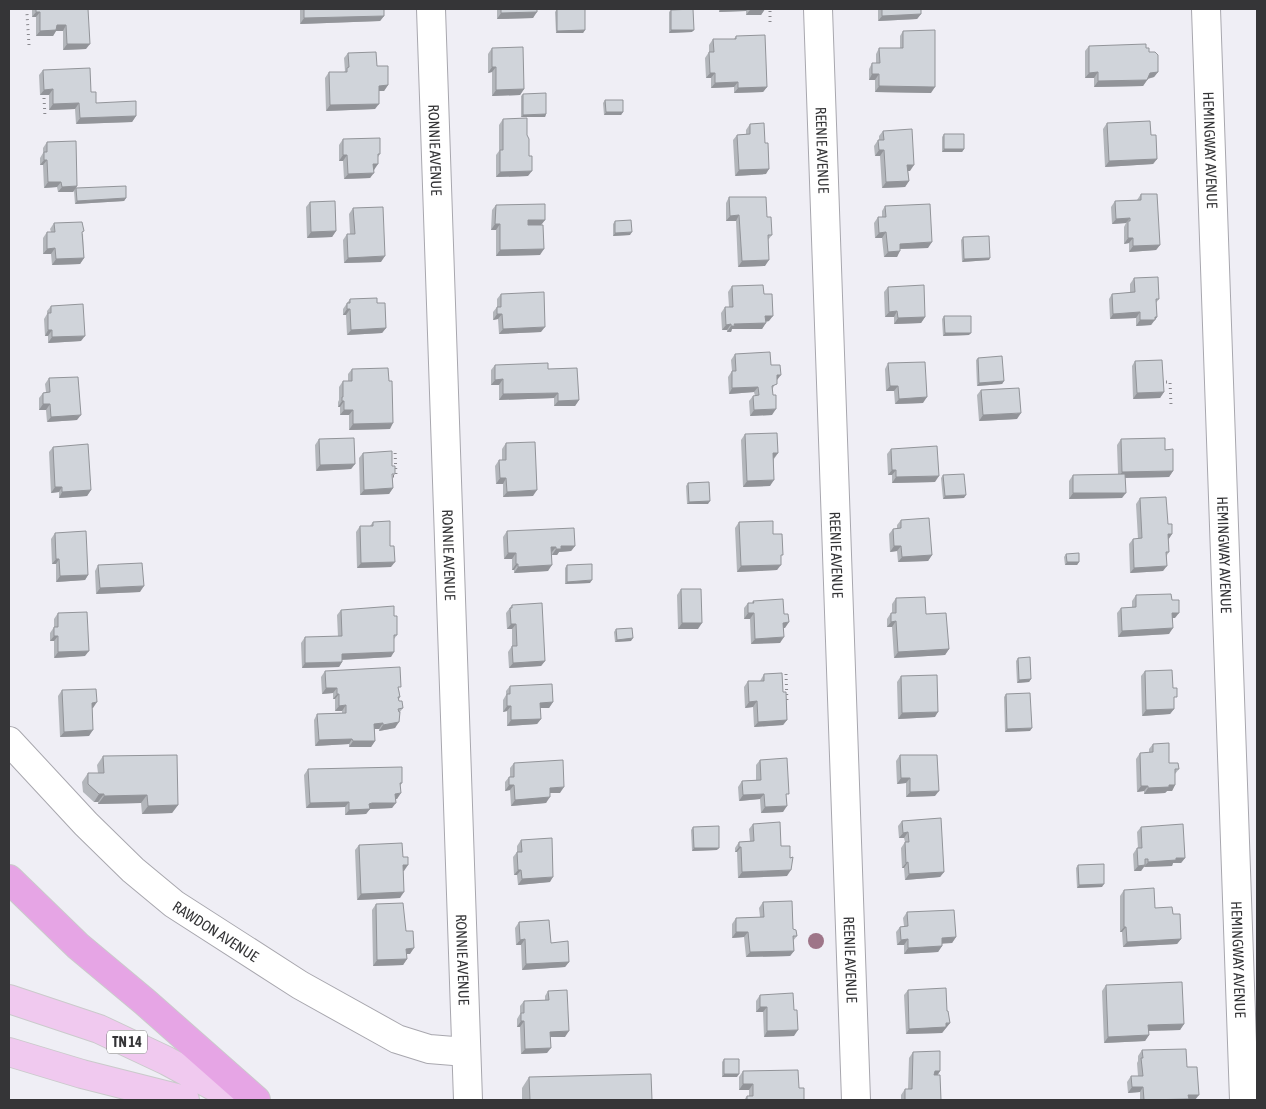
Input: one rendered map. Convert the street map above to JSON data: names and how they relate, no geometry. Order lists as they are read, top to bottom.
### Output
{
  "streets": {
    "main road": ["TN 14"],
    "street": [
      "RONNIE AVENUE",
      "REENIE AVENUE",
      "HEMINGWAY AVENUE",
      "RAWDON AVENUE"
    ]
  },
  "crossings": [
    ["RONNIE AVENUE", "RAWDON AVENUE"]
  ]
}
